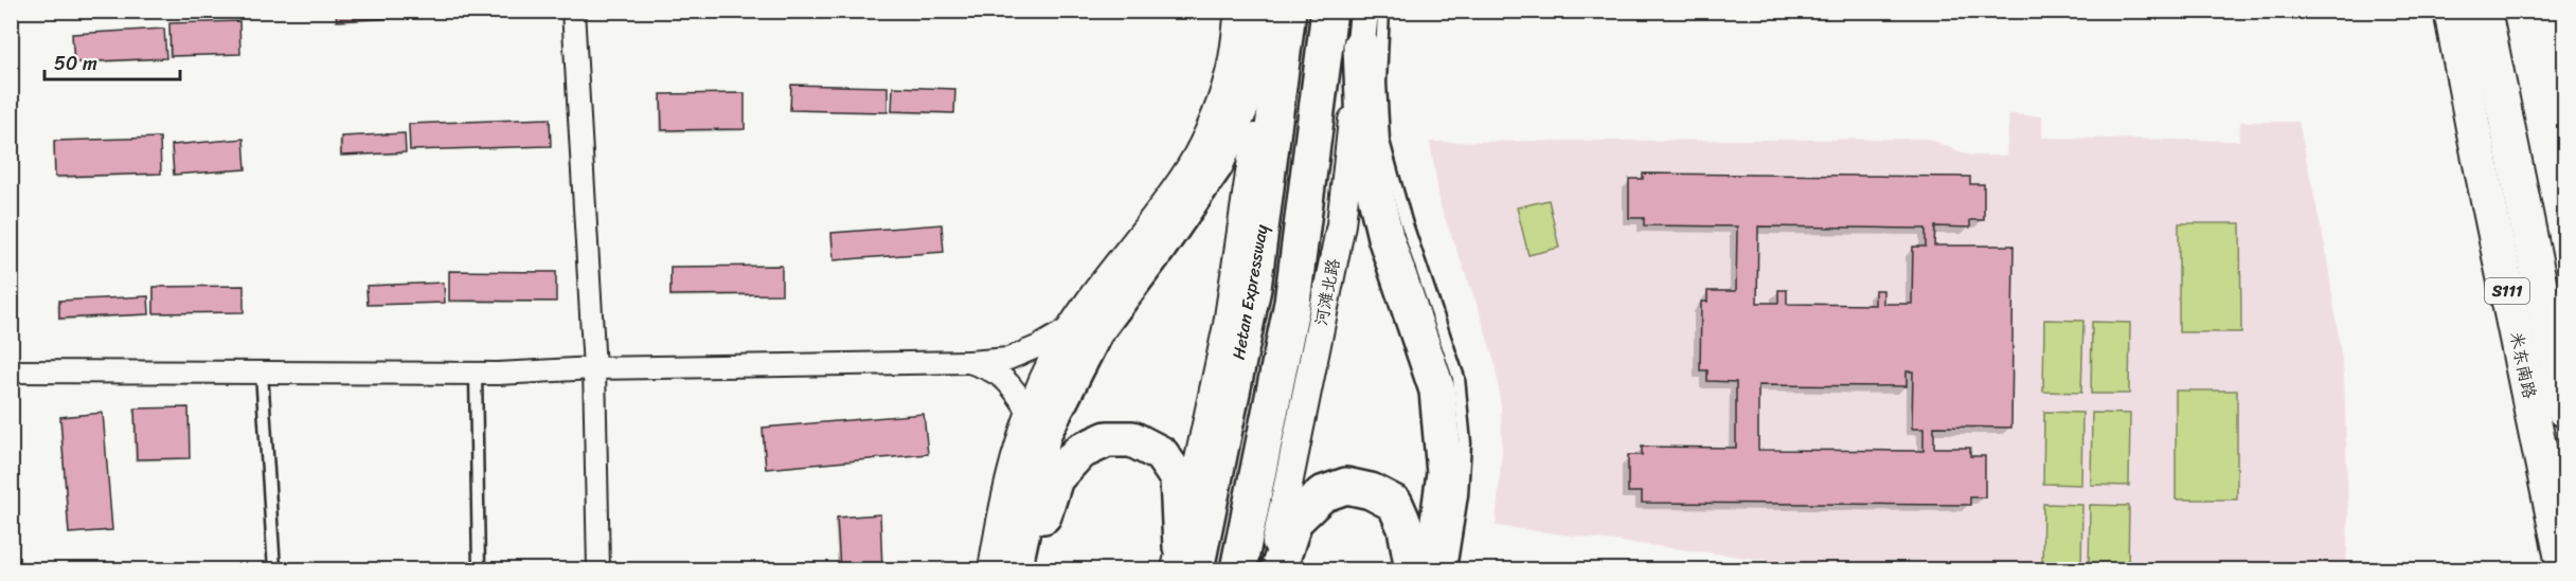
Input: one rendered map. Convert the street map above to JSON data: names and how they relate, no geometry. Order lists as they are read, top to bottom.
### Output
{
  "streets": {
    "highway": ["Hetan Expressway"],
    "main road": ["S111", "米东南路"],
    "street": ["河滩北路"]
  },
  "scale_bar": "50 m"
}
